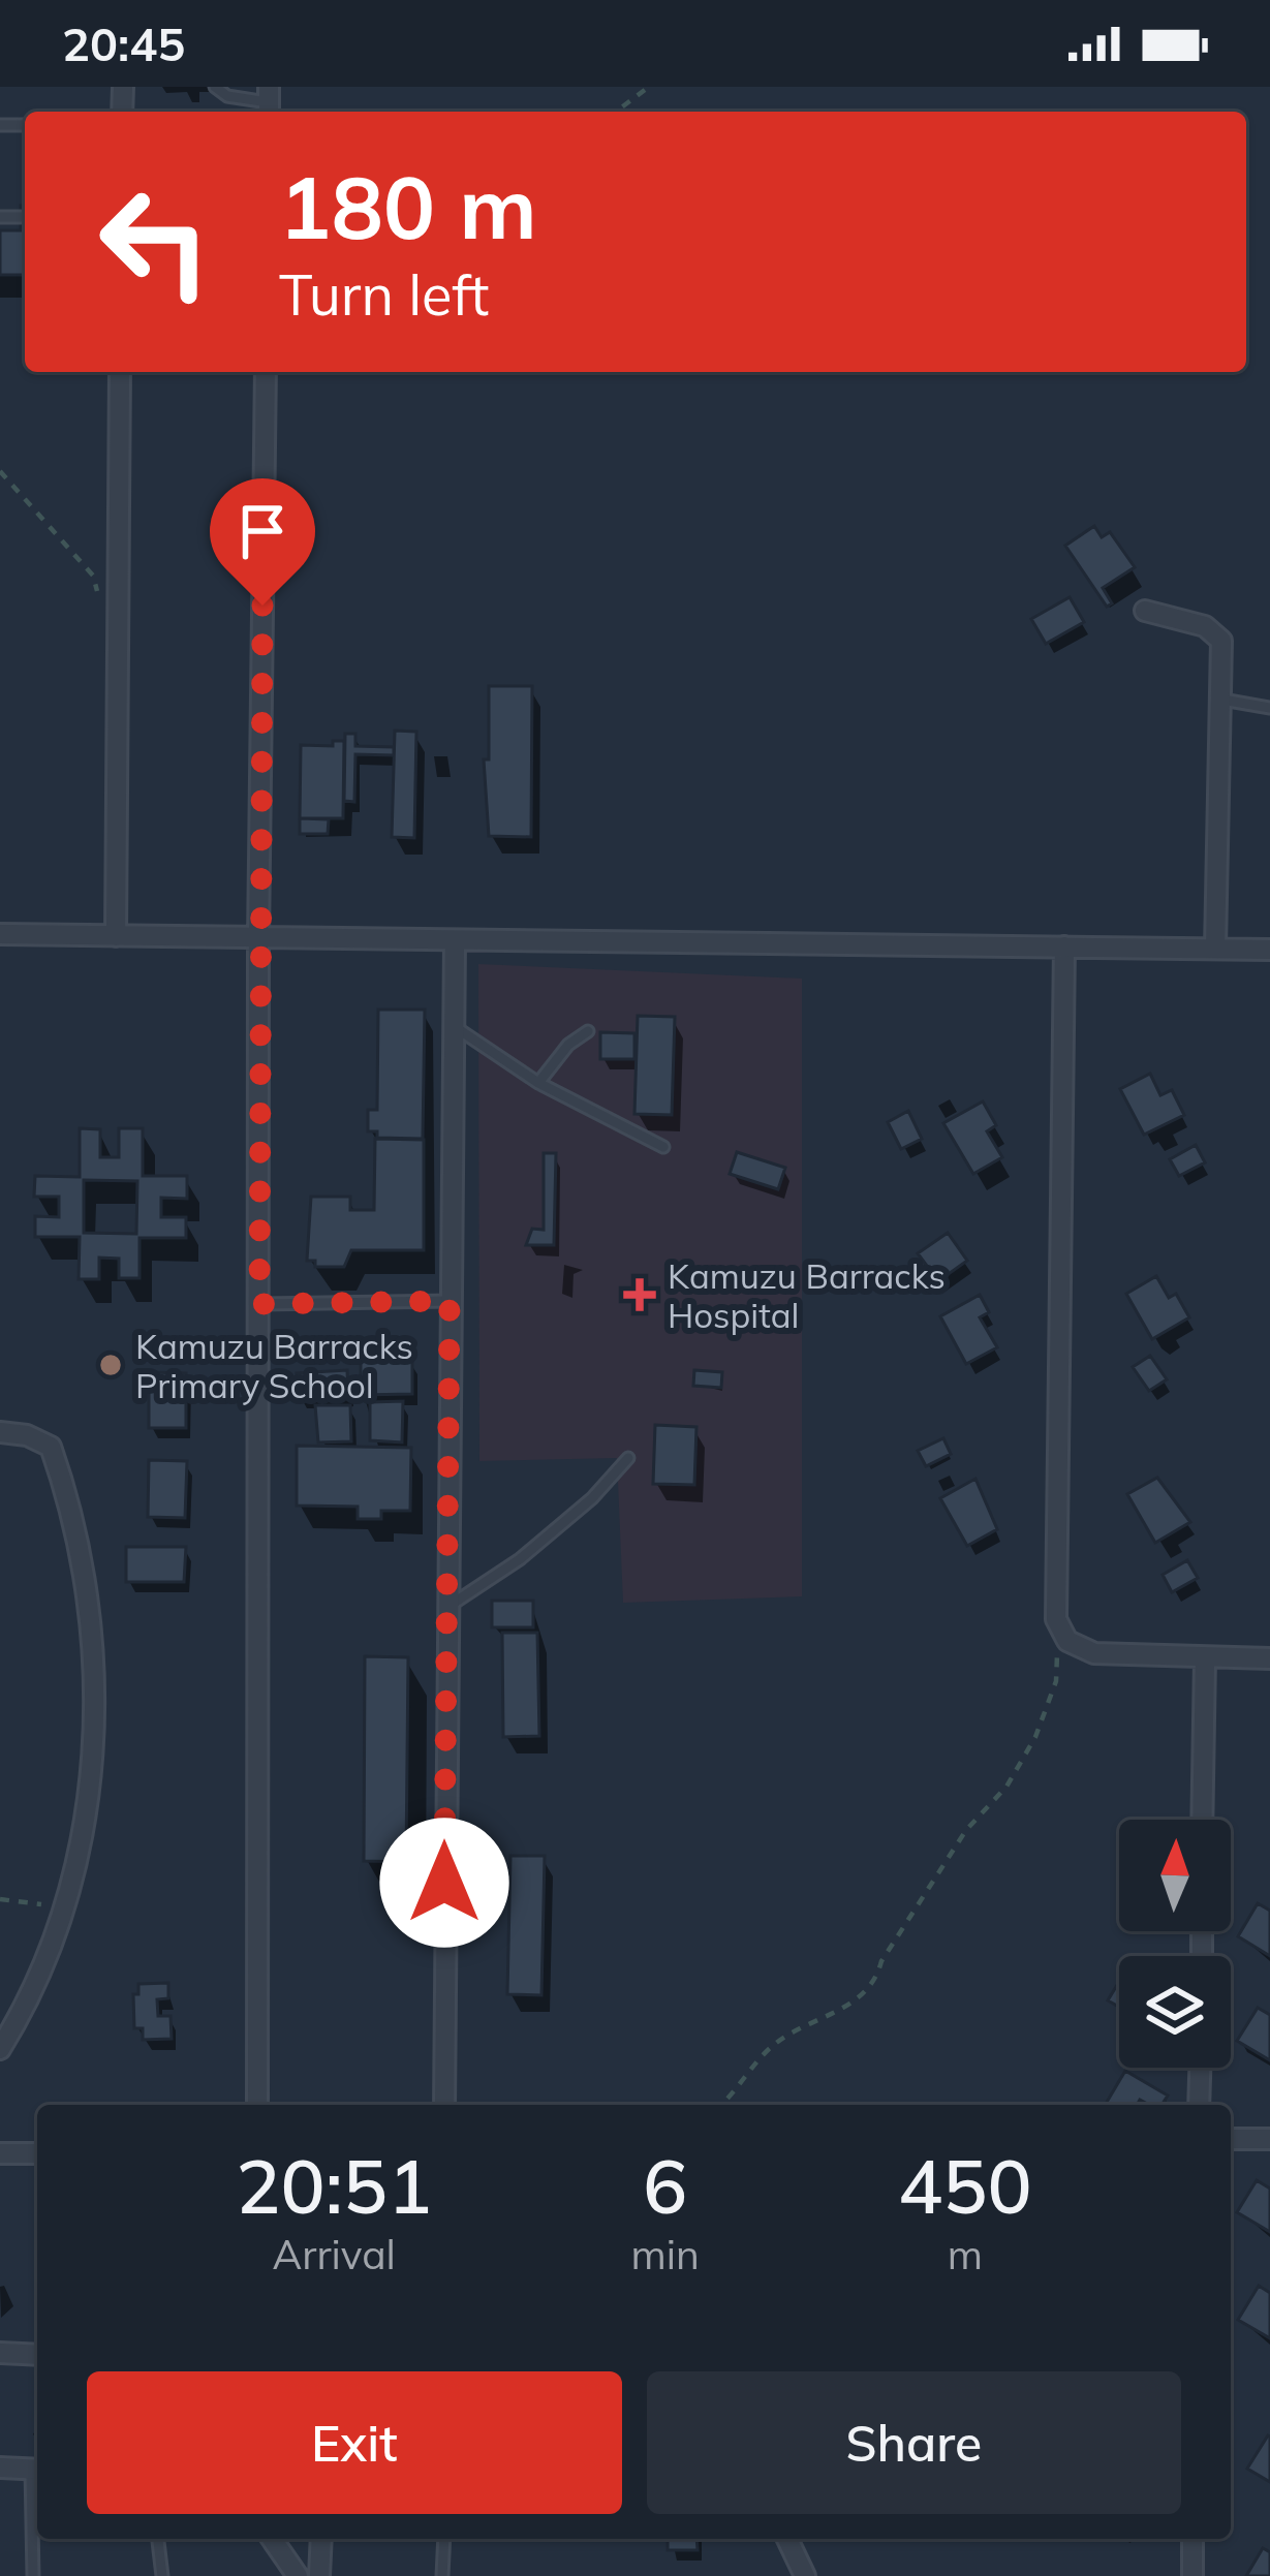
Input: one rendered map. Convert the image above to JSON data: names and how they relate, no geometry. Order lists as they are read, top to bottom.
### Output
{
  "places": {
    "health": ["Kamuzu Barracks Hospital"],
    "other": ["Kamuzu Barracks Primary School"]
  },
  "north": "top",
  "page": {
    "status": "20:45",
    "turn": ["180 m", "Turn left"],
    "eta": [
      "20:51",
      "Arrival",
      "6",
      "min",
      "450",
      "m"
    ],
    "buttons": ["Exit", "Share"]
  }
}
